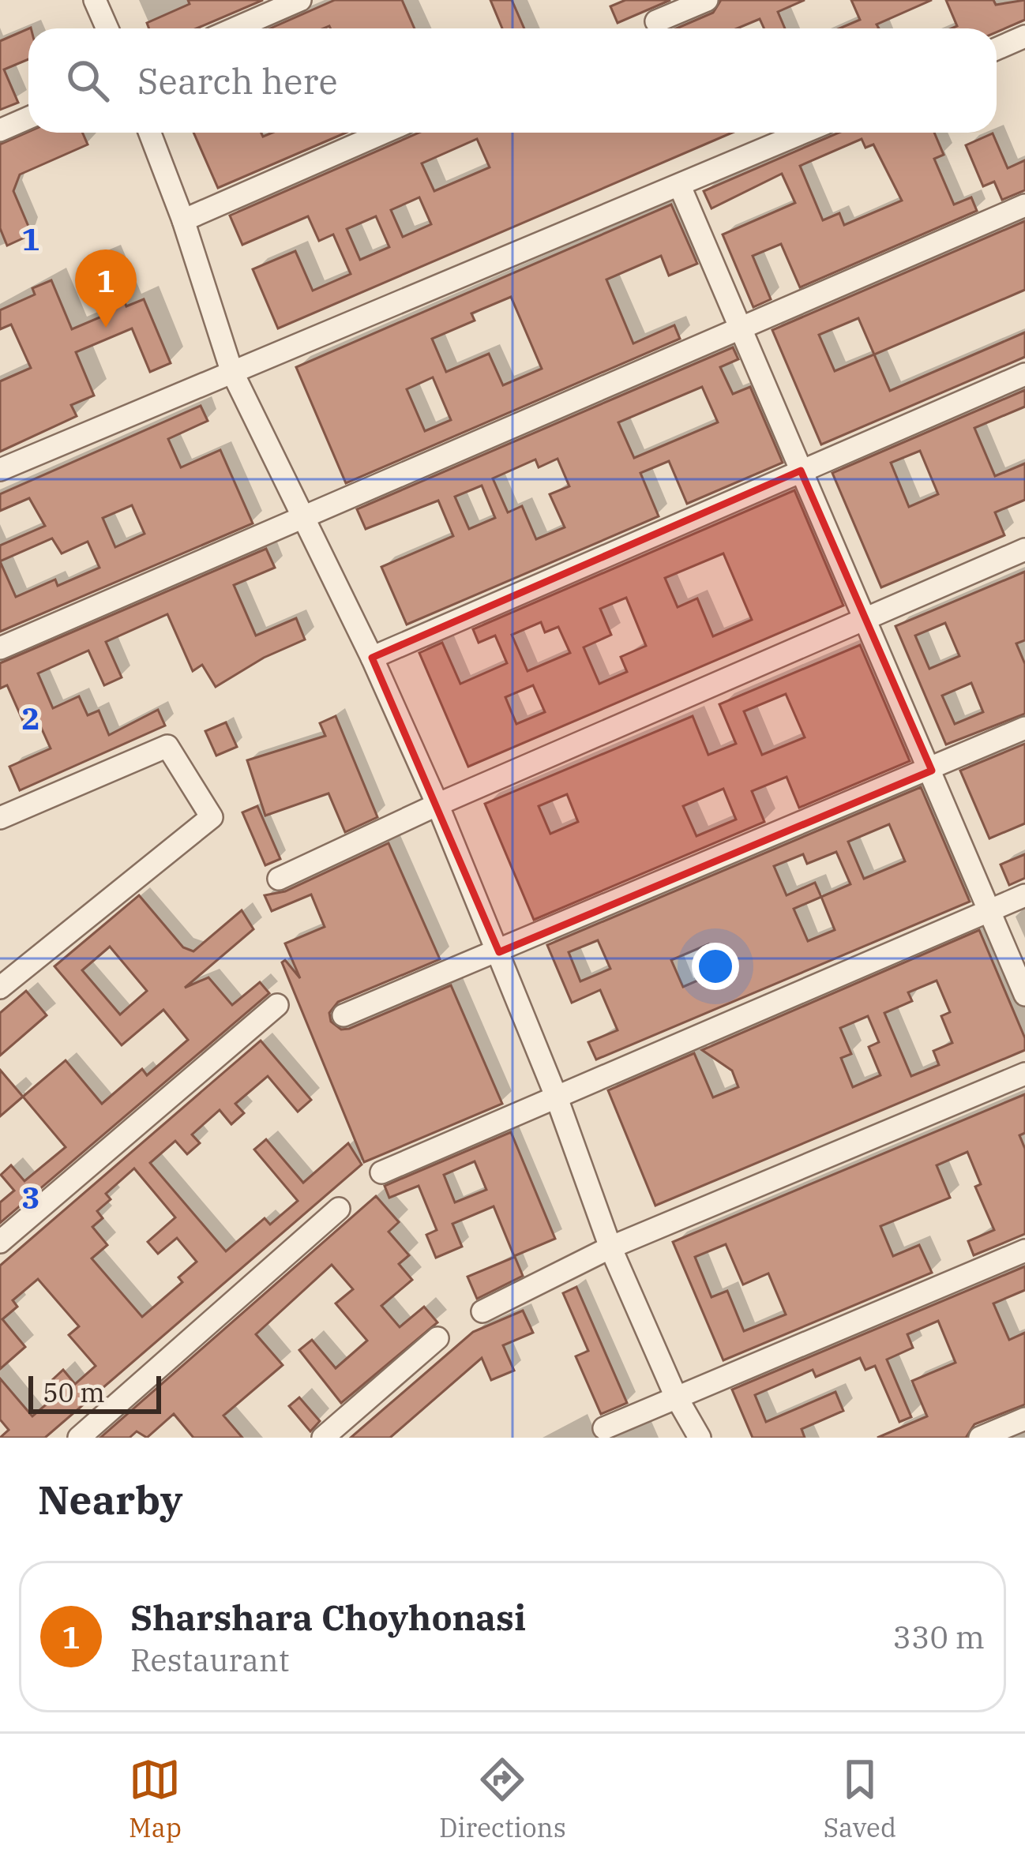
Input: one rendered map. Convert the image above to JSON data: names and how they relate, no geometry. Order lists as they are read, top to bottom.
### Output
{
  "scale_bar": "50 m",
  "page": {
    "search": "Search here",
    "pins": "1",
    "scale": "50 m",
    "heading": "Nearby",
    "list": [
      {
        "mark": "1",
        "name": "Sharshara Choyhonasi",
        "note": "Restaurant",
        "value": "330 m"
      }
    ],
    "nav": ["Map", "Directions", "Saved"]
  },
  "grid": {
    "rows": ["1", "2", "3"]
  }
}
